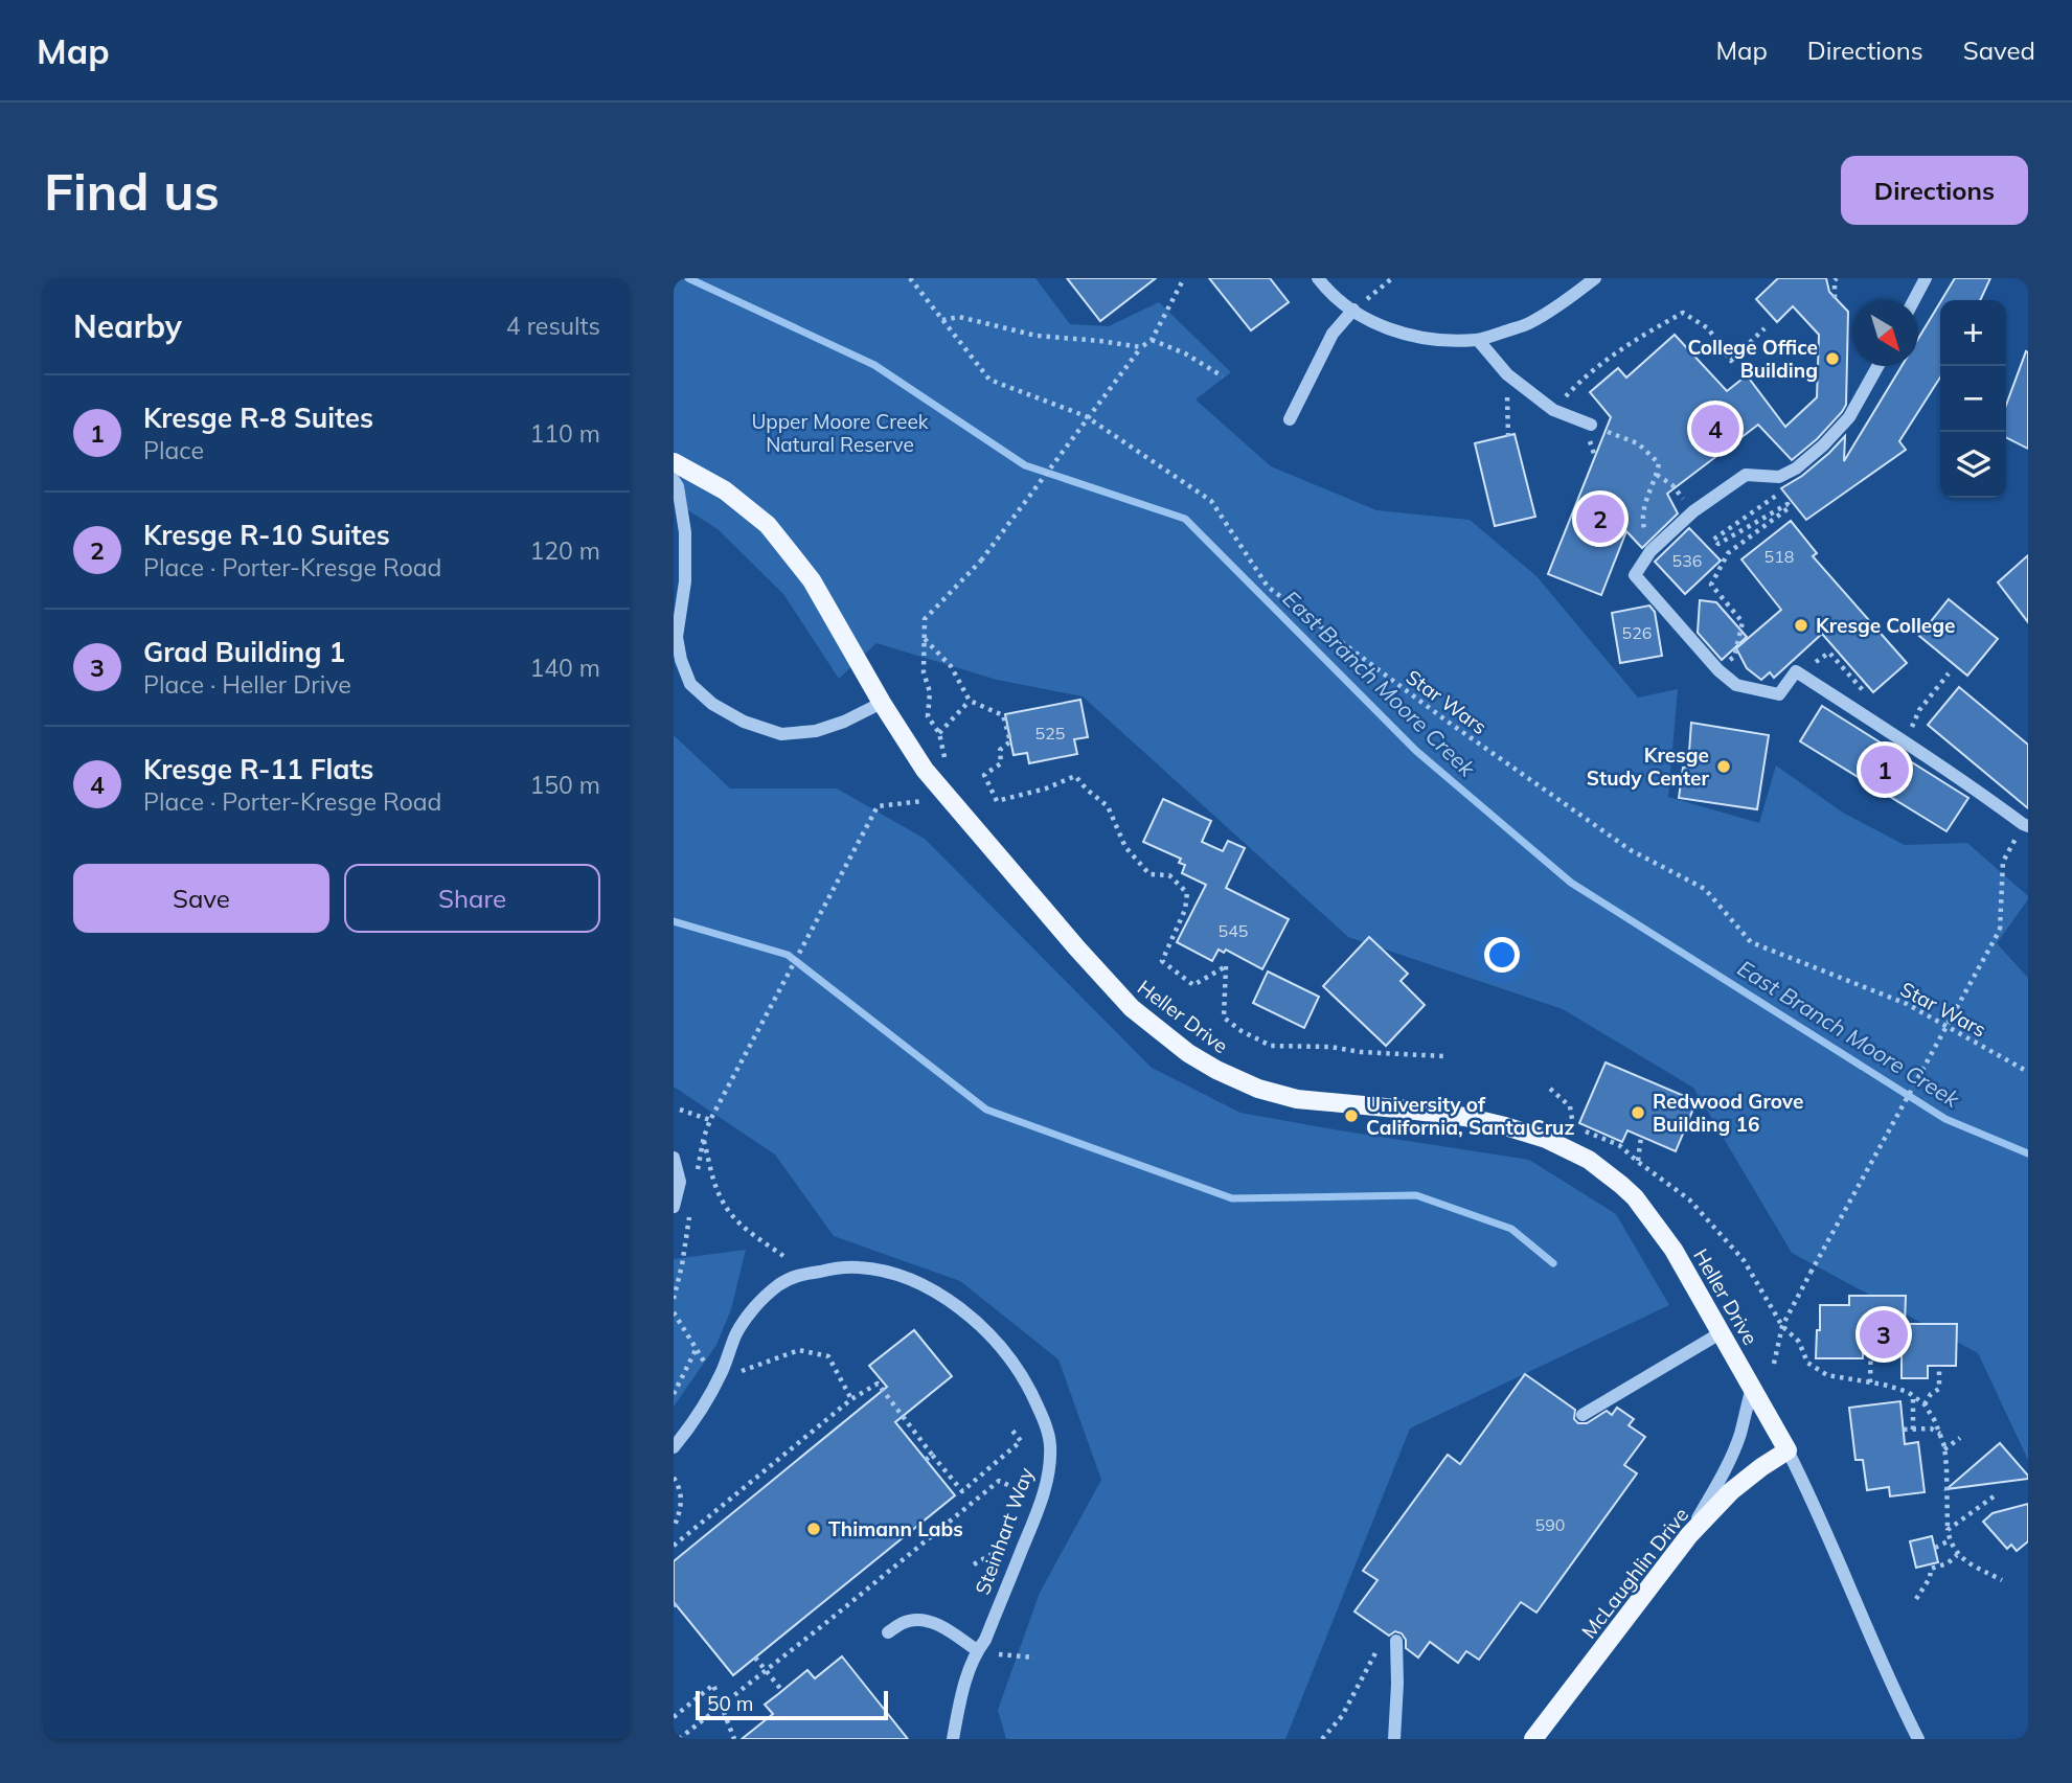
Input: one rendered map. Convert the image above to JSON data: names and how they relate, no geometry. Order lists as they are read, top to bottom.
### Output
{
  "streets": {
    "main road": ["Heller Drive", "McLaughlin Drive"],
    "street": ["Steinhart Way"],
    "path": ["Star Wars"]
  },
  "crossings": [
    ["Heller Drive", "McLaughlin Drive"]
  ],
  "water": ["East Branch Moore Creek"],
  "parks": ["Upper Moore Creek Natural Reserve"],
  "places": [
    "College Office Building",
    "Kresge College",
    "Kresge Study Center",
    "Redwood Grove Building 16",
    "University of California, Santa Cruz",
    "Thimann Labs"
  ],
  "house_numbers": [
    "518",
    "536",
    "526",
    "525",
    "545",
    "590"
  ],
  "scale_bar": "50 m",
  "north": "bottom right",
  "page": {
    "header": "Map",
    "nav": ["Map", "Directions", "Saved"],
    "buttons": [
      "Directions",
      ["Save", "Share"]
    ],
    "title": "Find us",
    "heading": ["Nearby", "4 results"],
    "map_buttons": ["+", "−"],
    "list": [
      {
        "mark": "1",
        "name": "Kresge R-8 Suites",
        "note": "Place",
        "value": "110 m"
      },
      {
        "mark": "2",
        "name": "Kresge R-10 Suites",
        "note": "Place · Porter-Kresge Road",
        "value": "120 m"
      },
      {
        "mark": "3",
        "name": "Grad Building 1",
        "note": "Place · Heller Drive",
        "value": "140 m"
      },
      {
        "mark": "4",
        "name": "Kresge R-11 Flats",
        "note": "Place · Porter-Kresge Road",
        "value": "150 m"
      }
    ],
    "pins": [
      "4",
      "2",
      "1",
      "3"
    ],
    "scale": "50 m"
  }
}
